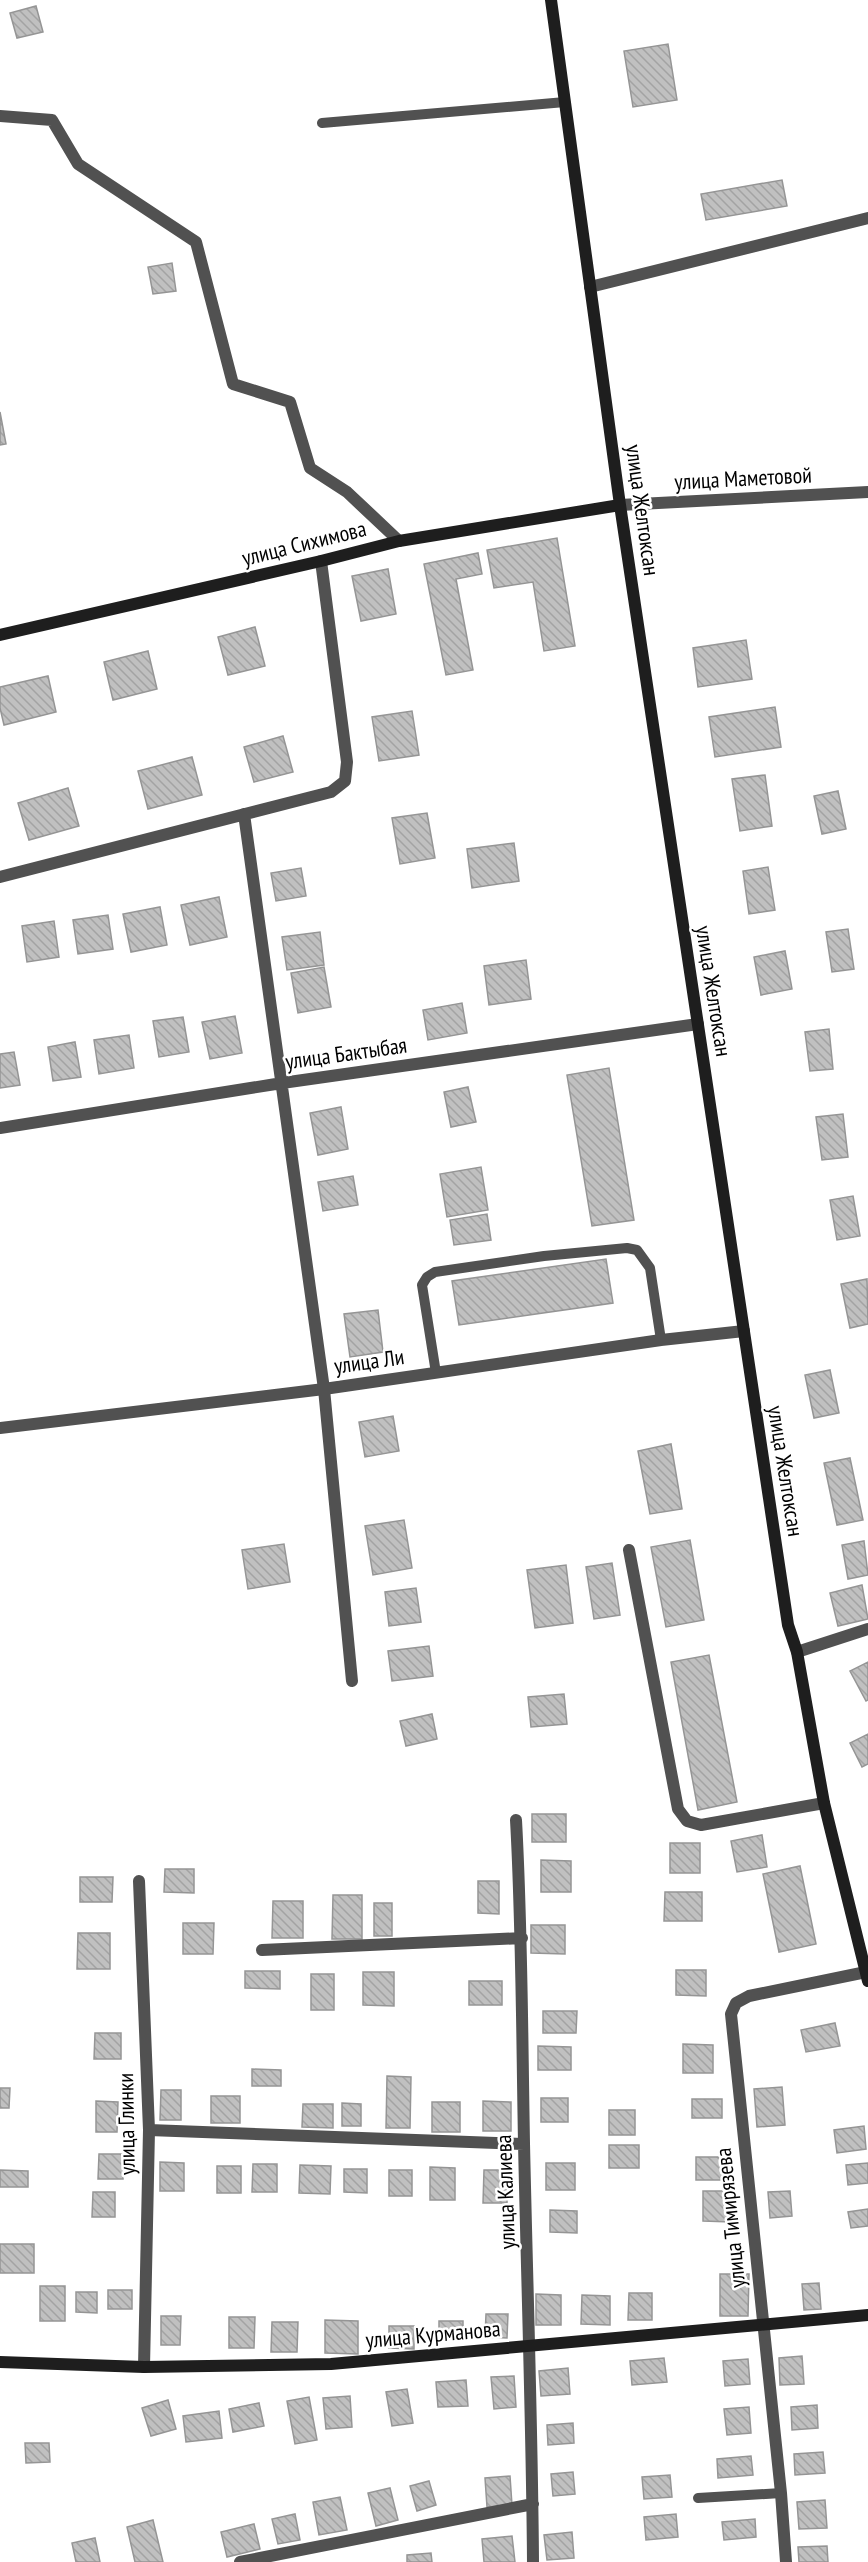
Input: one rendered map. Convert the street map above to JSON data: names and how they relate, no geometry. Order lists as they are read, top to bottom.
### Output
{
  "streets": {
    "street": [
      "улица Маметовой",
      "улица Желтоксан",
      "улица Сихимова",
      "улица Бактыбая",
      "улица Ли",
      "улица Глинки",
      "улица Калиева",
      "улица Тимирязева",
      "улица Курманова"
    ]
  },
  "crossings": [
    ["улица Маметовой", "улица Желтоксан"],
    ["улица Маметовой", "улица Сихимова"],
    ["улица Желтоксан", "улица Сихимова"],
    ["улица Желтоксан", "улица Бактыбая"],
    ["улица Желтоксан", "улица Ли"],
    ["улица Желтоксан", "улица Тимирязева"],
    ["улица Глинки", "улица Курманова"],
    ["улица Калиева", "улица Курманова"],
    ["улица Тимирязева", "улица Курманова"]
  ]
}
